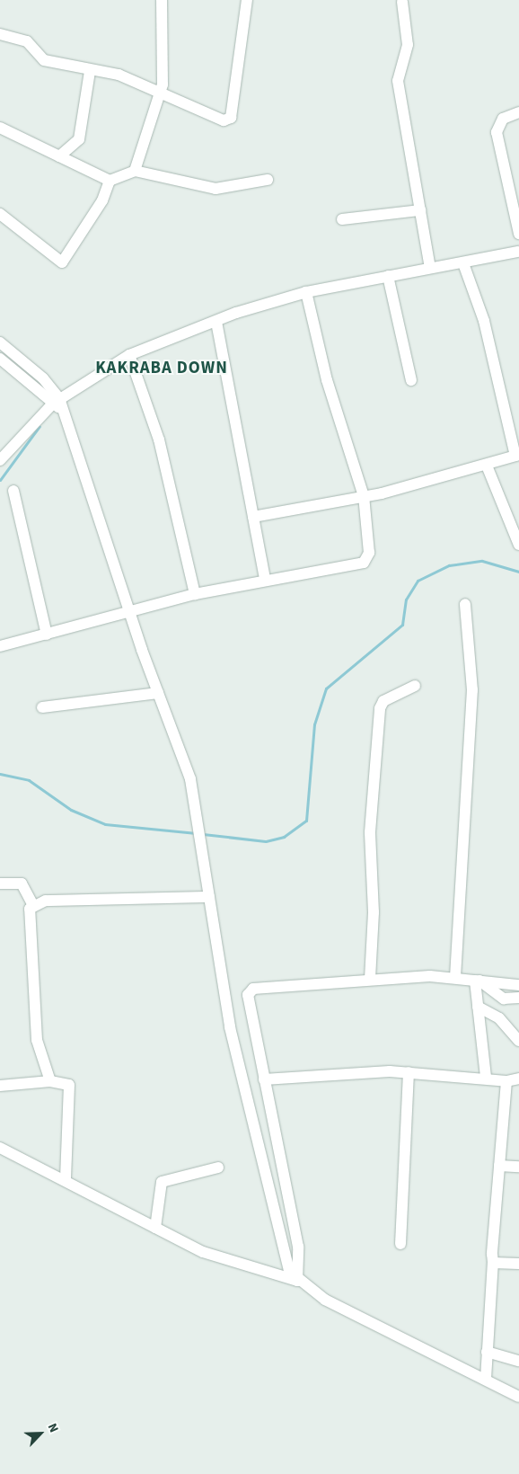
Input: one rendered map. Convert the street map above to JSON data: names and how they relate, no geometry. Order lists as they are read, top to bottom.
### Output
{
  "districts": ["KAKRABA DOWN"],
  "north": "top right"
}
